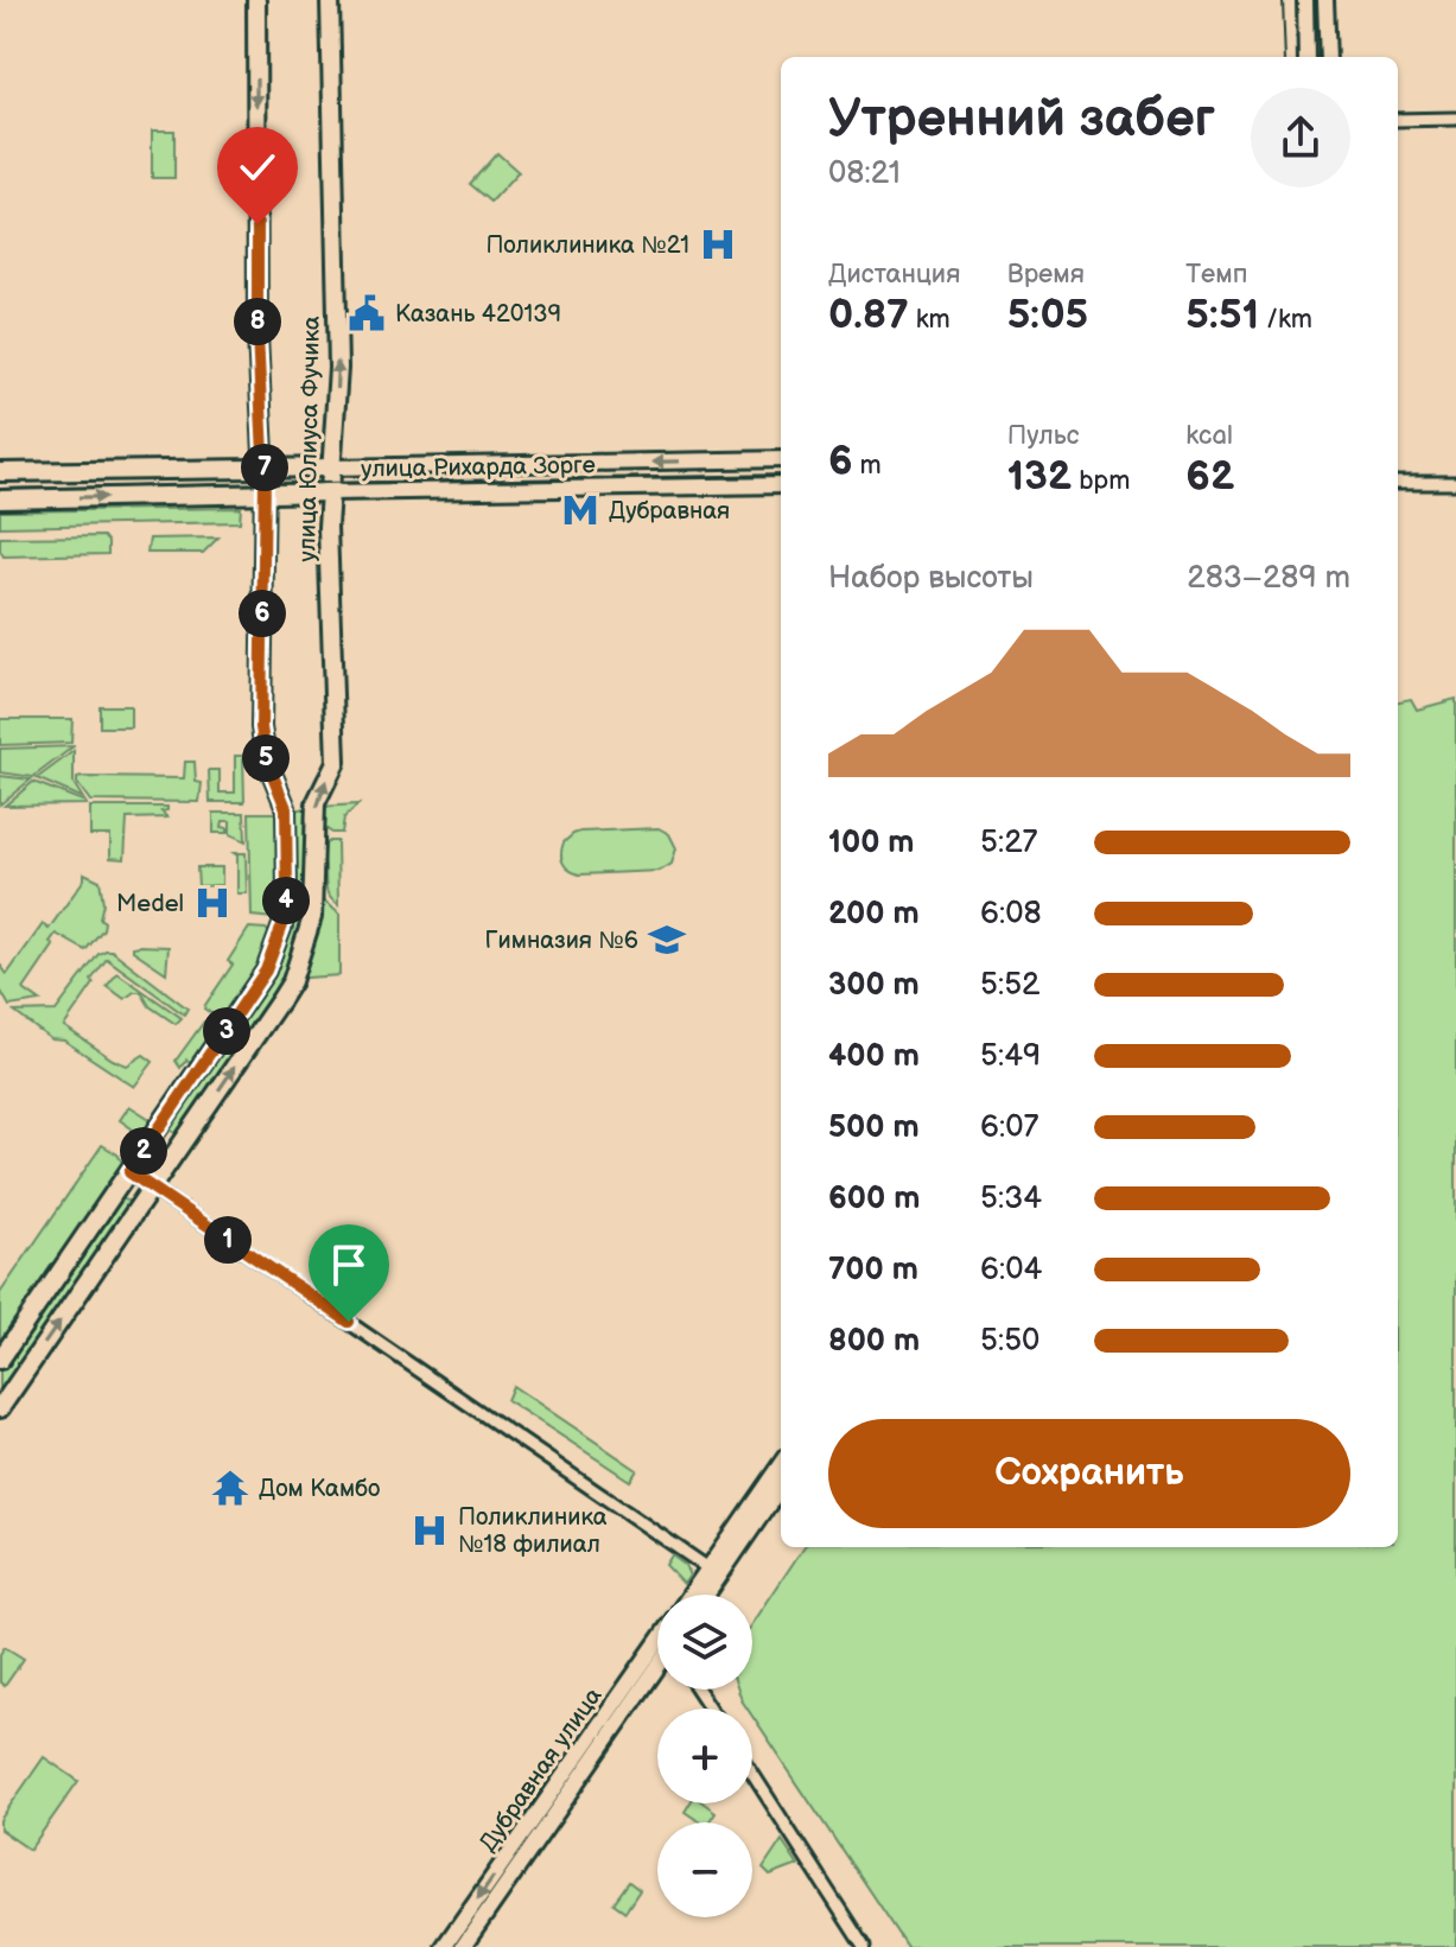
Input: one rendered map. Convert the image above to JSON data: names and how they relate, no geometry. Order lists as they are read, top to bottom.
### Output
{
  "streets": {
    "main road": ["улица Юлиуса Фучика", "улица Рихарда Зорге"],
    "street": ["Дубравная улица"]
  },
  "crossings": [
    ["улица Юлиуса Фучика", "улица Рихарда Зорге"]
  ],
  "places": {
    "hospital": ["Поликлиника №21", "Medel", "Поликлиника №18 филиал"],
    "public building": ["Казань 420139"],
    "metro station": ["Дубравная"],
    "school or university": ["Гимназия №6"],
    "temple": ["Дом Камбо"]
  },
  "page": {
    "heading": ["Утренний забег", "08:21"],
    "stats": [
      ["Дистанция", "0.87 km"],
      ["Время", "5:05"],
      ["Темп", "5:51 /km"],
      ["6 m"],
      ["Пульс", "132 bpm"],
      ["kcal", "62"]
    ],
    "pins": [
      "8",
      "7",
      "6",
      "5",
      "4",
      "3",
      "2",
      "1"
    ],
    "chart": ["Набор высоты", "283–289 m"],
    "list": [
      {
        "name": "100 m",
        "note": "5:27"
      },
      {
        "name": "200 m",
        "note": "6:08"
      },
      {
        "name": "300 m",
        "note": "5:52"
      },
      {
        "name": "400 m",
        "note": "5:49"
      },
      {
        "name": "500 m",
        "note": "6:07"
      },
      {
        "name": "600 m",
        "note": "5:34"
      },
      {
        "name": "700 m",
        "note": "6:04"
      },
      {
        "name": "800 m",
        "note": "5:50"
      }
    ],
    "buttons": "Сохранить",
    "map_buttons": ["+", "−"]
  }
}
